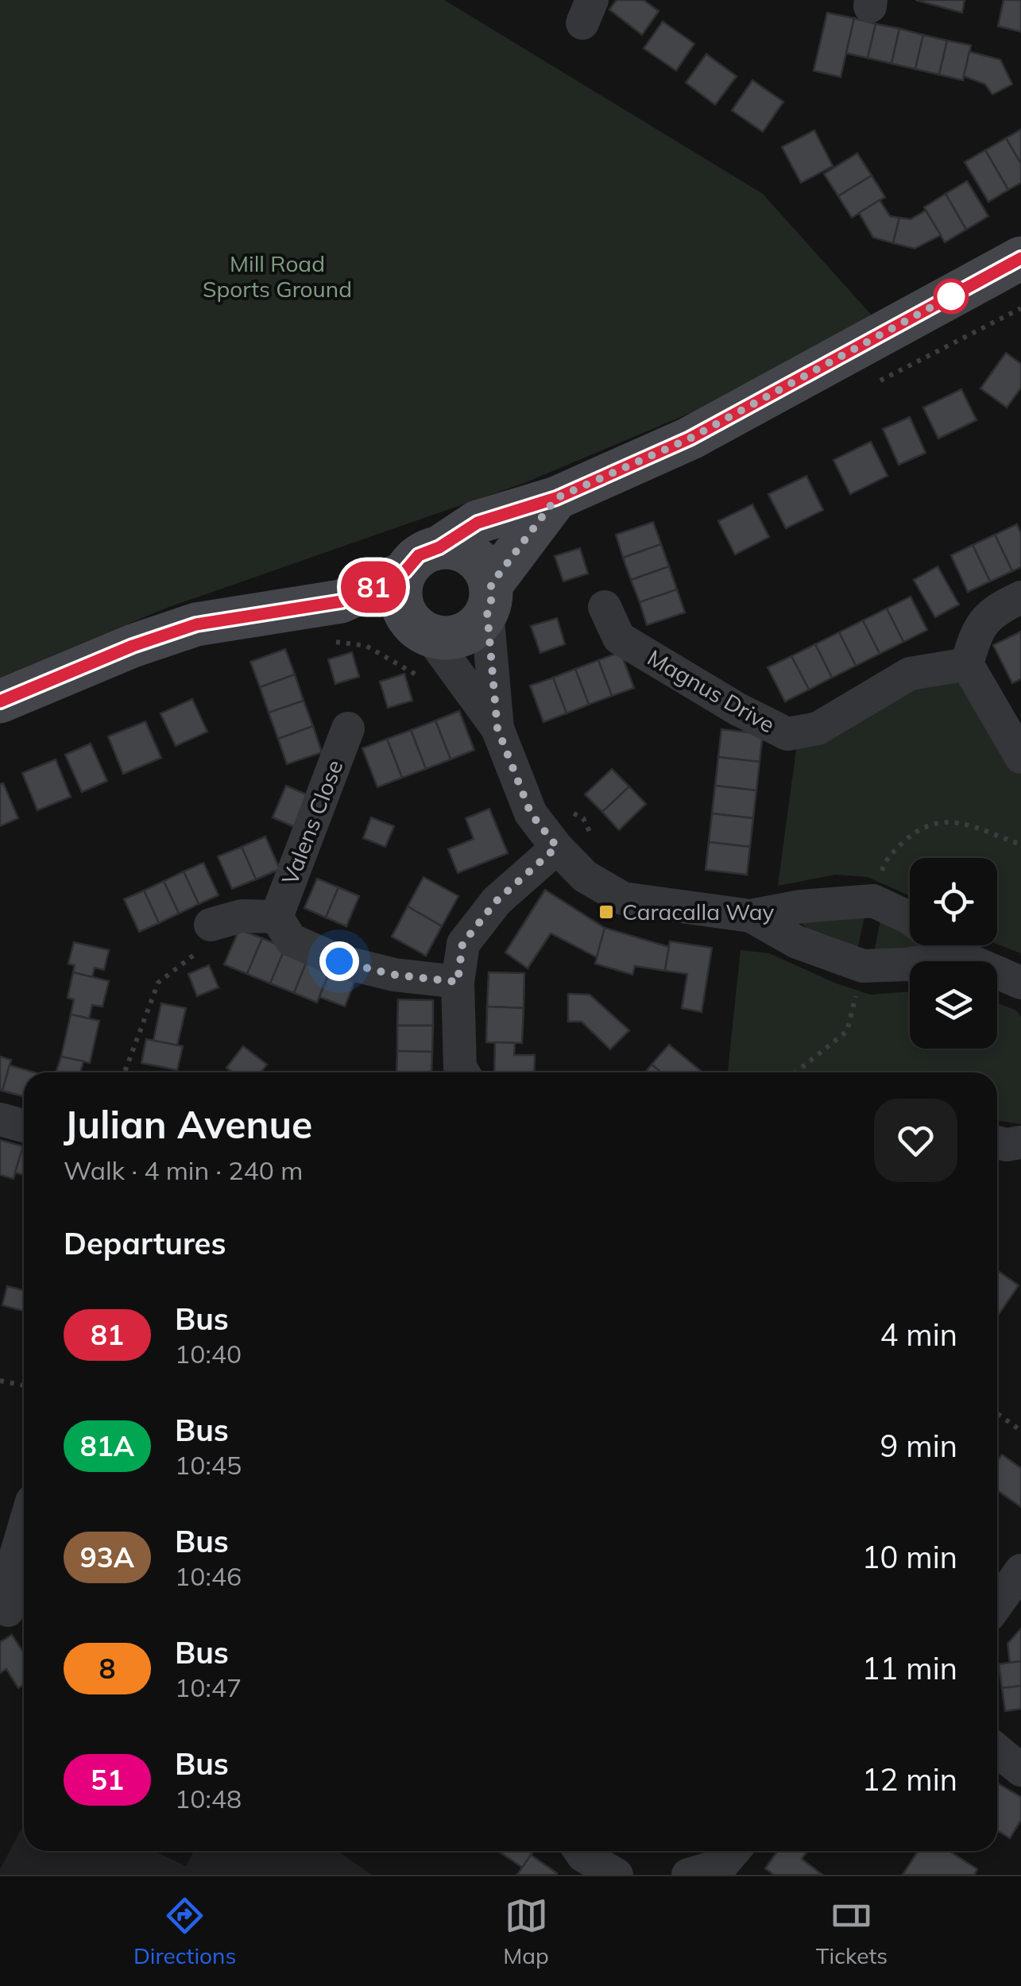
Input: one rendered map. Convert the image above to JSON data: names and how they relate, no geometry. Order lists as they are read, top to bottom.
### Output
{
  "streets": {
    "street": ["Magnus Drive", "Valens Close"]
  },
  "parks": ["Mill Road Sports Ground"],
  "places": {
    "transit": ["Caracalla Way"]
  },
  "lines": ["bus line 81"],
  "page": {
    "on_map": "81",
    "heading": [
      ["Julian Avenue", "Walk · 4 min · 240 m"],
      "Departures"
    ],
    "list": [
      {
        "mark": "81",
        "name": "Bus",
        "note": "10:40",
        "value": "4 min"
      },
      {
        "mark": "81A",
        "name": "Bus",
        "note": "10:45",
        "value": "9 min"
      },
      {
        "mark": "93A",
        "name": "Bus",
        "note": "10:46",
        "value": "10 min"
      },
      {
        "mark": "8",
        "name": "Bus",
        "note": "10:47",
        "value": "11 min"
      },
      {
        "mark": "51",
        "name": "Bus",
        "note": "10:48",
        "value": "12 min"
      }
    ],
    "tabs": ["Directions", "Map", "Tickets"]
  }
}
